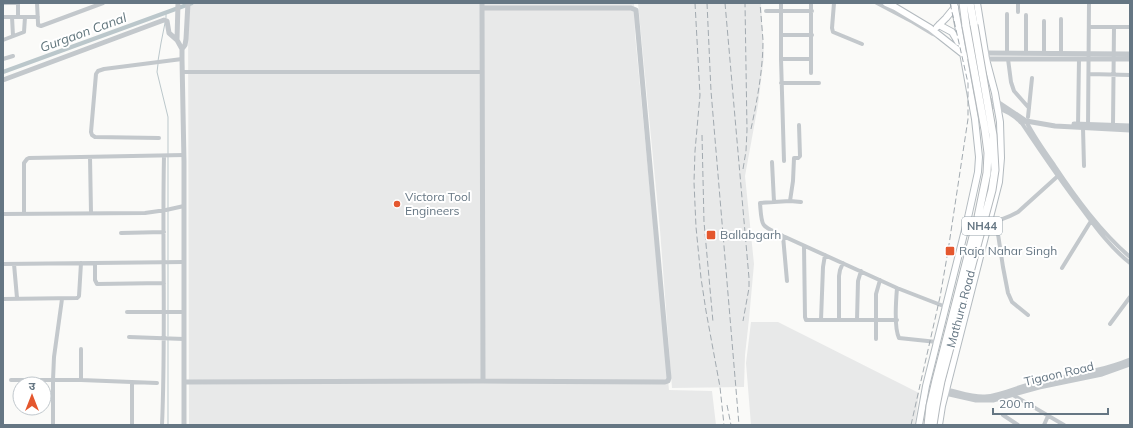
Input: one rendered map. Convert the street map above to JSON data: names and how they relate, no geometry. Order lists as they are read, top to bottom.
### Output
{
  "streets": {
    "highway": ["NH44", "Mathura Road"],
    "street": ["Tigaon Road"]
  },
  "water": ["Gurgaon Canal"],
  "places": {
    "other": ["Victora Tool Engineers"],
    "transit": ["Ballabgarh", "Raja Nahar Singh"]
  },
  "scale_bar": "200 m",
  "north": "top"
}
